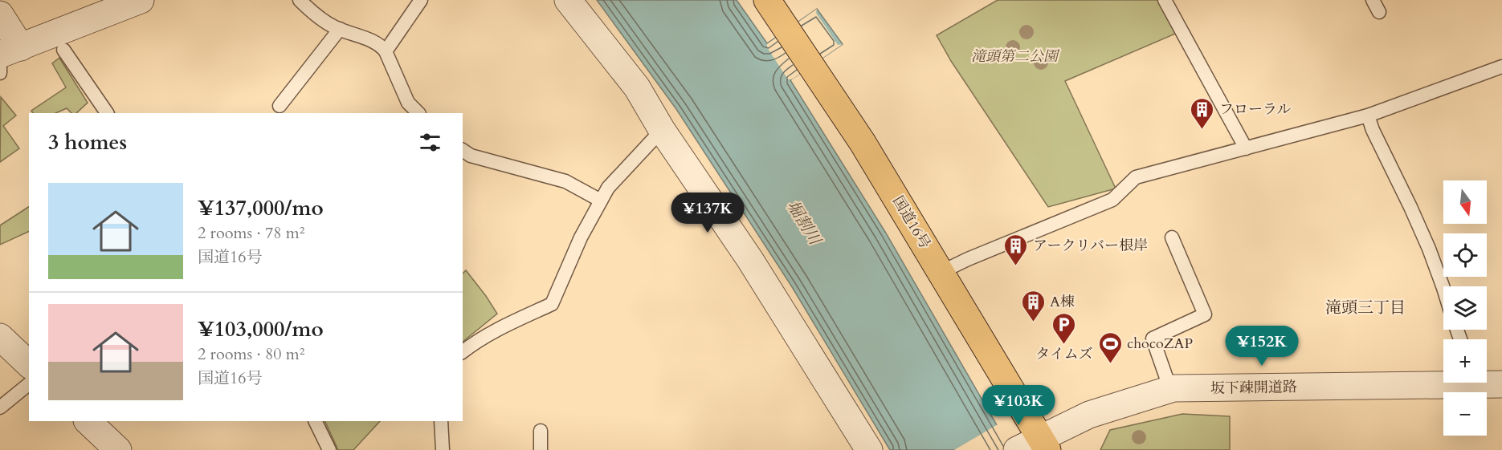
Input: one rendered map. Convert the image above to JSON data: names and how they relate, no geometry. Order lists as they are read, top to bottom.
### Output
{
  "streets": {
    "highway": ["国道16号"],
    "street": ["坂下疎開道路"]
  },
  "crossings": [
    ["国道16号", "坂下疎開道路"]
  ],
  "districts": ["滝頭三丁目"],
  "water": ["堀割川"],
  "parks": ["滝頭第二公園"],
  "places": {
    "building": ["フローラル", "アークリバー根岸", "A棟"],
    "parking": ["タイムズ"],
    "sports": ["chocoZAP"]
  },
  "north": "bottom",
  "page": {
    "heading": "3 homes",
    "list": [
      {
        "name": "¥137,000/mo",
        "note": "2 rooms · 78 m² · 国道16号"
      },
      {
        "name": "¥103,000/mo",
        "note": "2 rooms · 80 m² · 国道16号"
      }
    ],
    "map_buttons": ["+", "−"],
    "price": ["¥137K", "¥152K", "¥103K"]
  }
}
